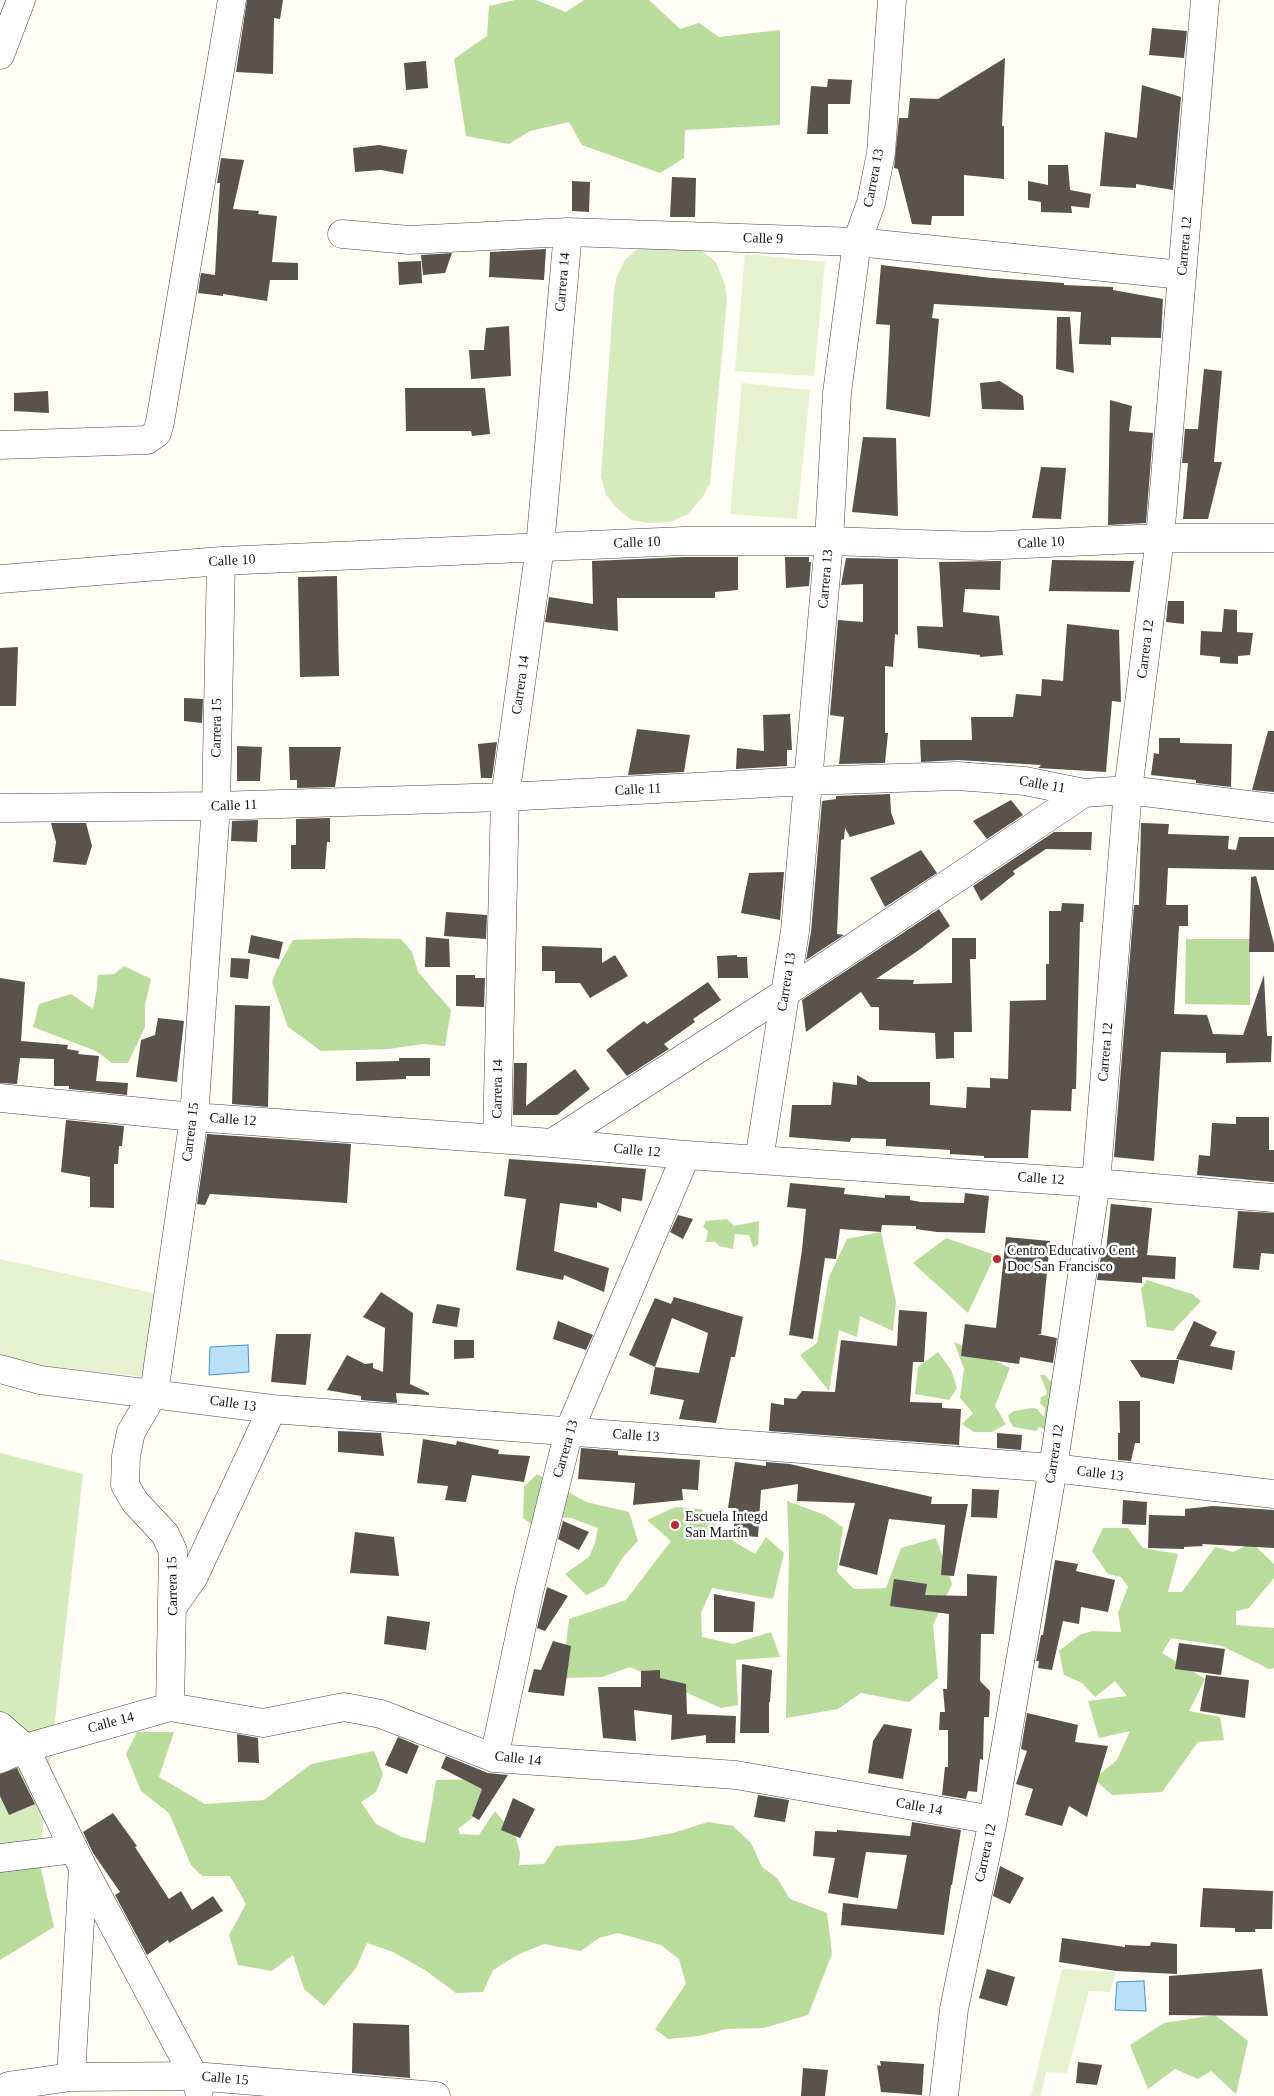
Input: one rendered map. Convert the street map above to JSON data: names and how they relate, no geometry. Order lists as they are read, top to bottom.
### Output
{
  "streets": {
    "street": [
      "Carrera 13",
      "Calle 9",
      "Carrera 12",
      "Carrera 14",
      "Calle 10",
      "Carrera 15",
      "Calle 11",
      "Calle 12",
      "Calle 13",
      "Calle 14",
      "Calle 15"
    ]
  },
  "crossings": [
    ["Carrera 13", "Calle 9"],
    ["Carrera 13", "Calle 10"],
    ["Carrera 13", "Calle 11"],
    ["Carrera 13", "Calle 12"],
    ["Carrera 13", "Calle 13"],
    ["Carrera 13", "Calle 14"],
    ["Calle 9", "Carrera 12"],
    ["Calle 9", "Carrera 14"],
    ["Carrera 12", "Calle 10"],
    ["Carrera 12", "Calle 11"],
    ["Carrera 12", "Calle 12"],
    ["Carrera 12", "Calle 13"],
    ["Carrera 12", "Calle 14"],
    ["Carrera 14", "Calle 10"],
    ["Carrera 14", "Calle 11"],
    ["Carrera 14", "Calle 12"],
    ["Calle 10", "Carrera 15"],
    ["Carrera 15", "Calle 11"],
    ["Carrera 15", "Calle 12"],
    ["Carrera 15", "Calle 13"],
    ["Carrera 15", "Calle 14"]
  ],
  "places": ["Centro Educativo Cent Doc San Francisco", "Escuela Integd San Martín"]
}
